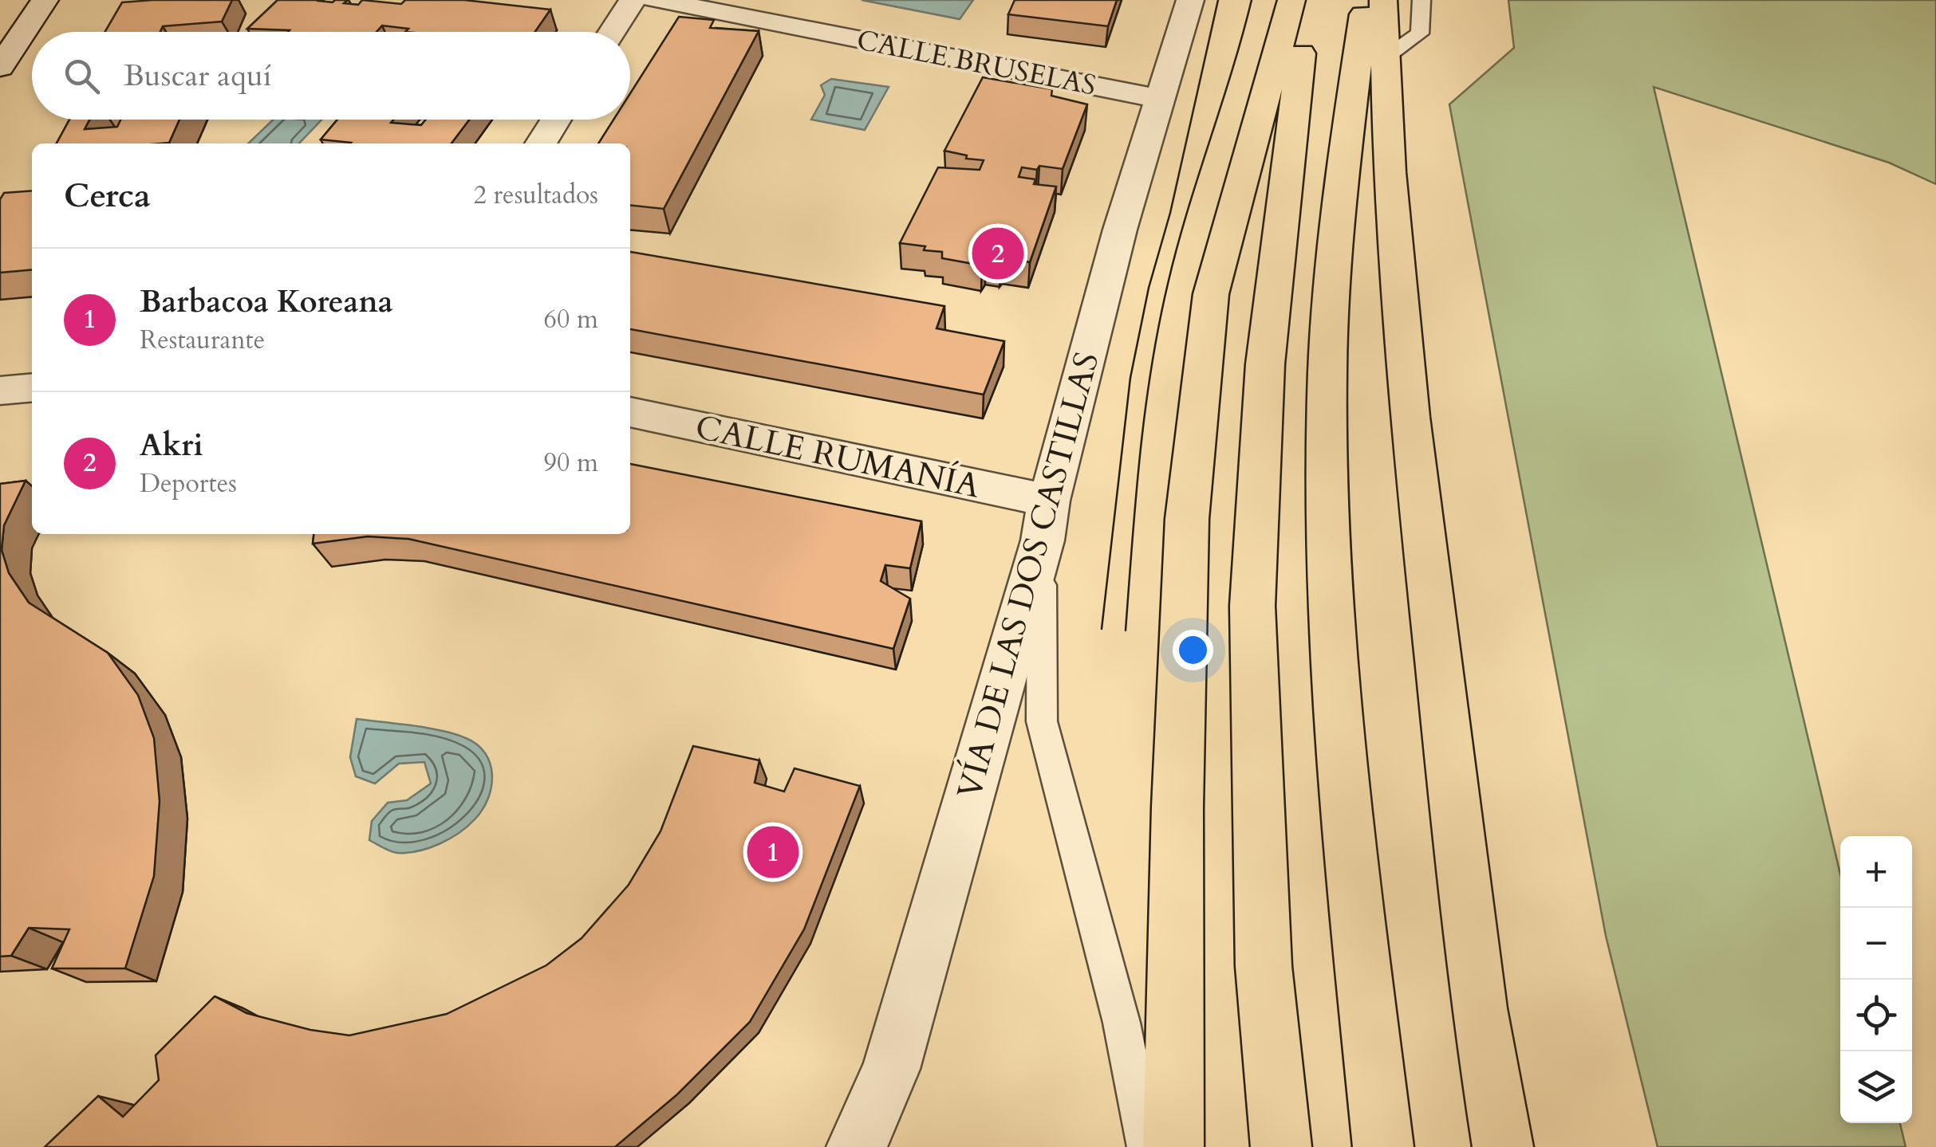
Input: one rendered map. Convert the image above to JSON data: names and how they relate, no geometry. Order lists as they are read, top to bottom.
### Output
{
  "streets": {
    "street": ["CALLE BRUSELAS", "CALLE RUMANÍA", "VÍA DE LAS DOS CASTILLAS"]
  },
  "crossings": [
    ["CALLE BRUSELAS", "VÍA DE LAS DOS CASTILLAS"],
    ["CALLE RUMANÍA", "VÍA DE LAS DOS CASTILLAS"]
  ],
  "page": {
    "search": "Buscar aquí",
    "heading": ["Cerca", "2 resultados"],
    "pins": ["2", "1"],
    "list": [
      {
        "mark": "1",
        "name": "Barbacoa Koreana",
        "note": "Restaurante",
        "value": "60 m"
      },
      {
        "mark": "2",
        "name": "Akri",
        "note": "Deportes",
        "value": "90 m"
      }
    ],
    "map_buttons": ["+", "−"]
  }
}
